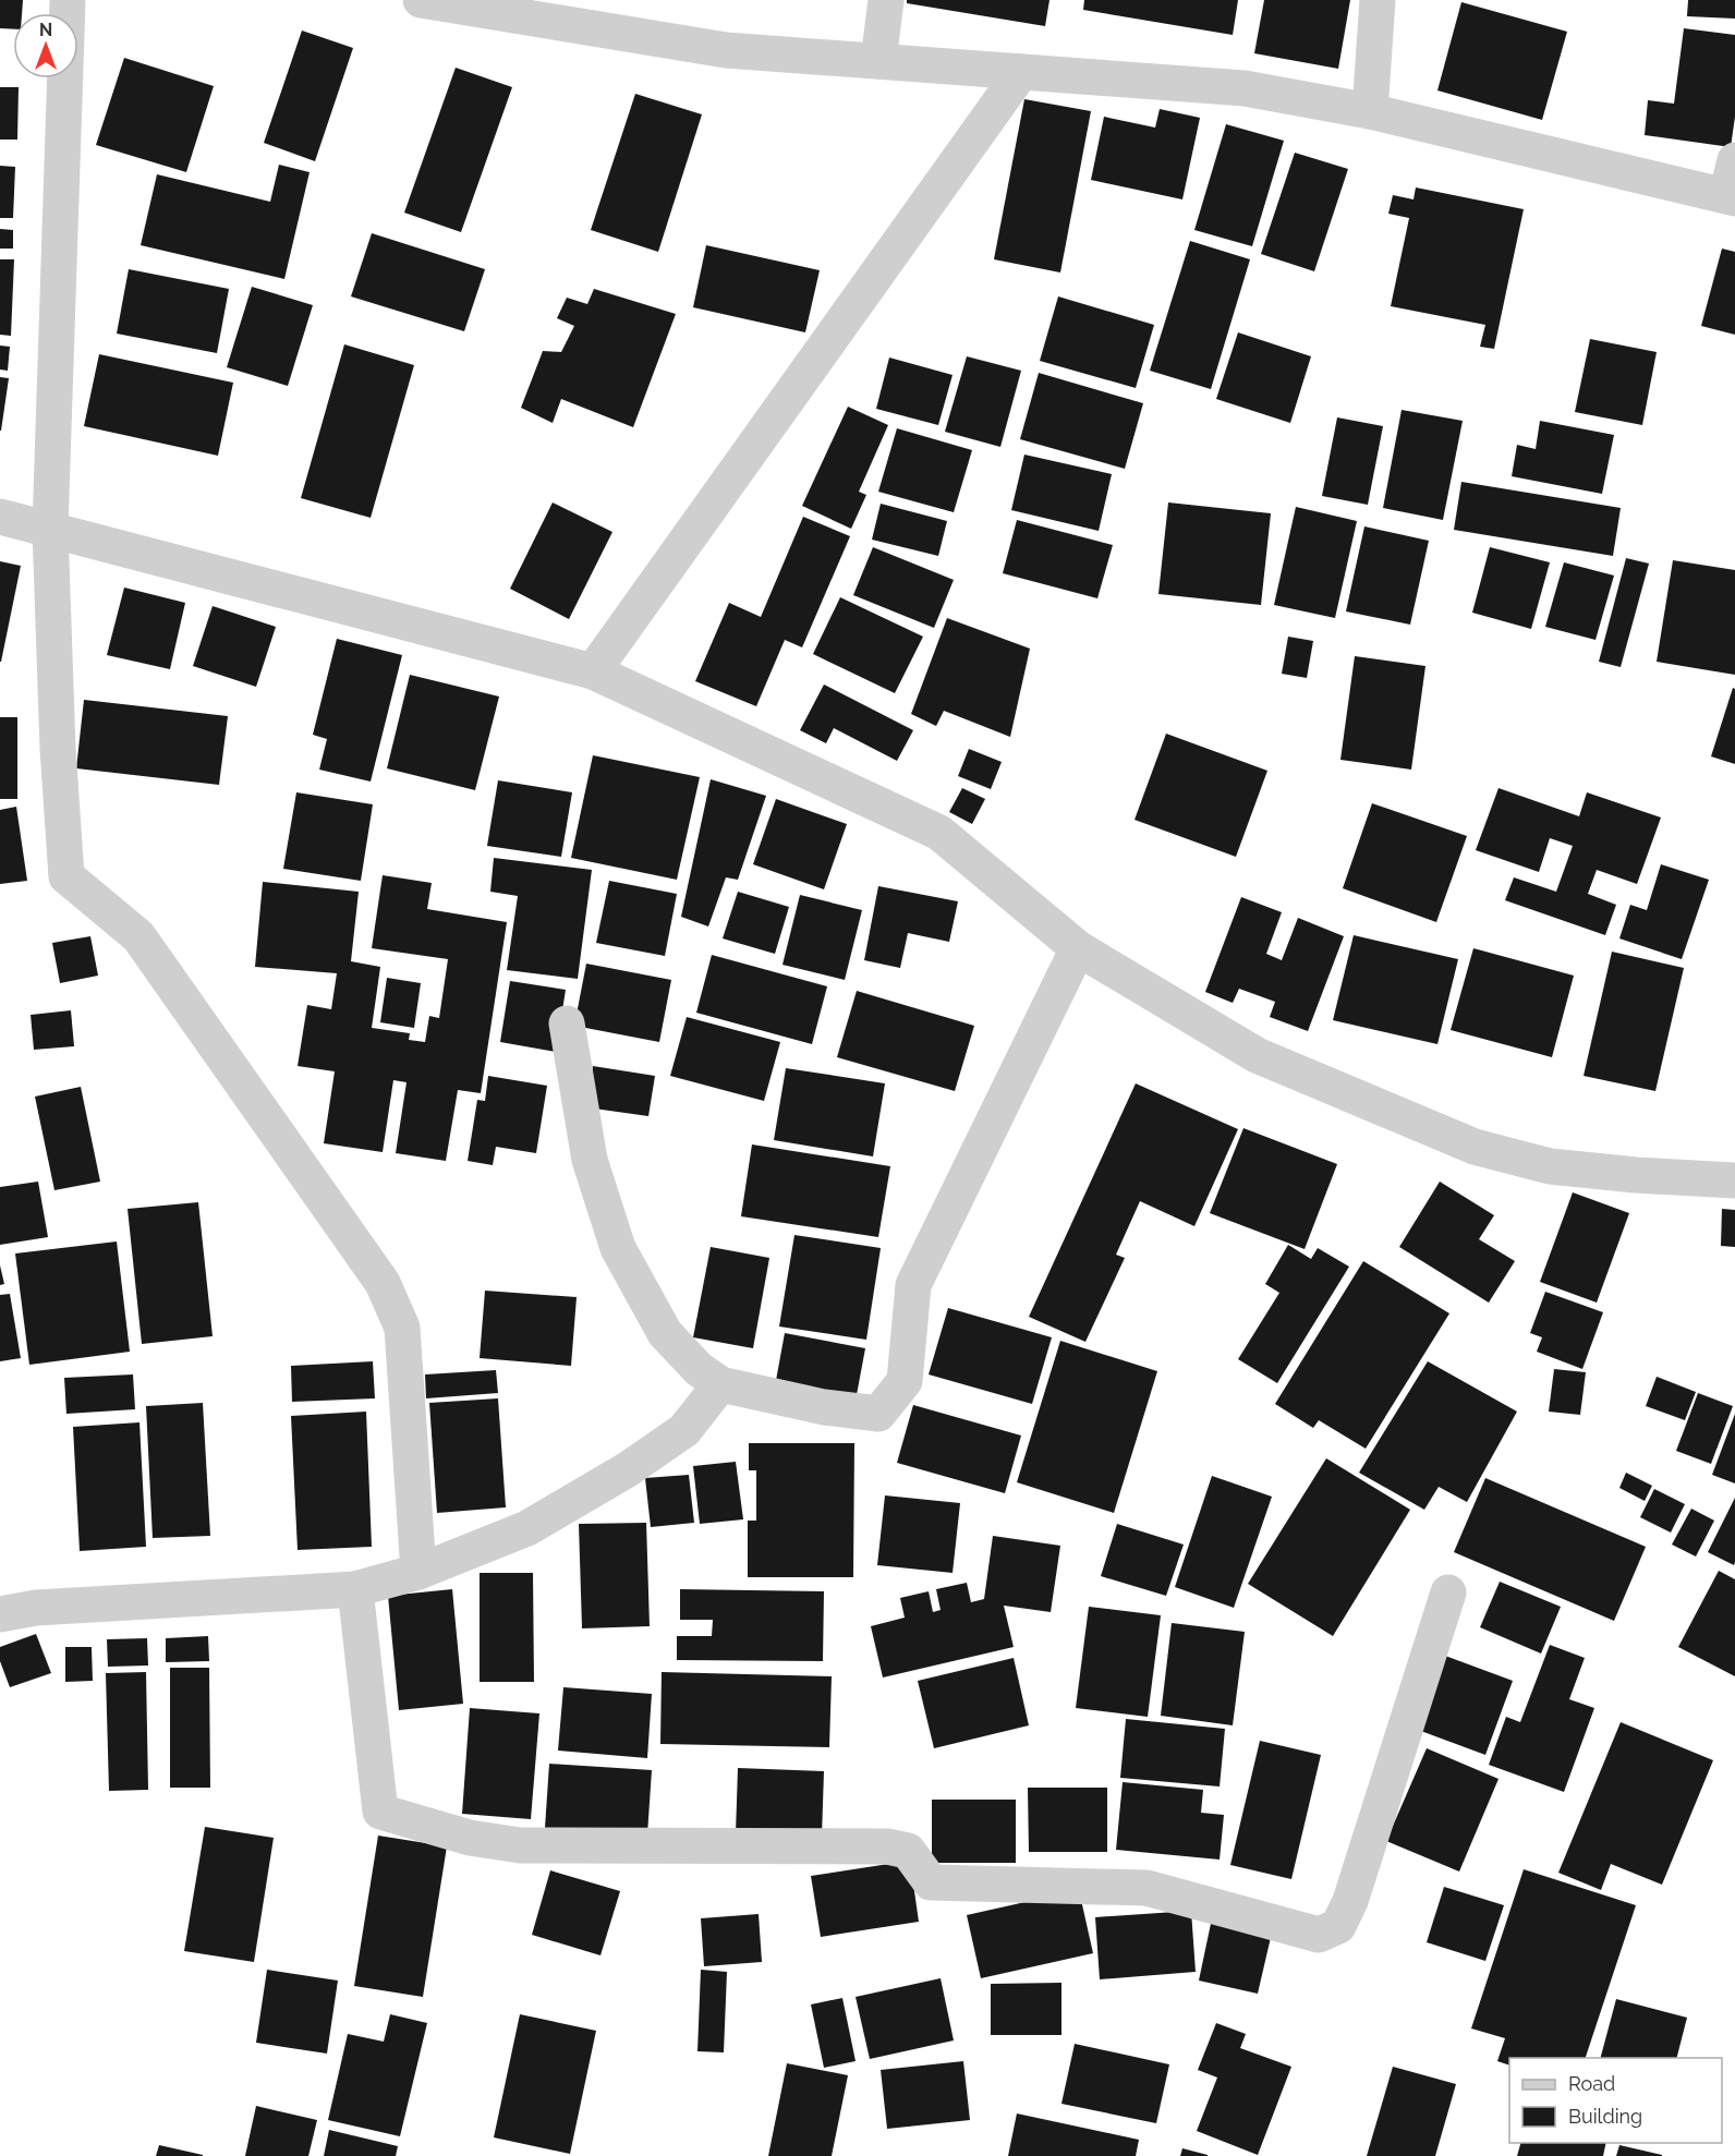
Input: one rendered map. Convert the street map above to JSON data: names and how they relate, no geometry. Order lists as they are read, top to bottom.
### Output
{
  "legend": ["Road", "Building"],
  "north": "top"
}
